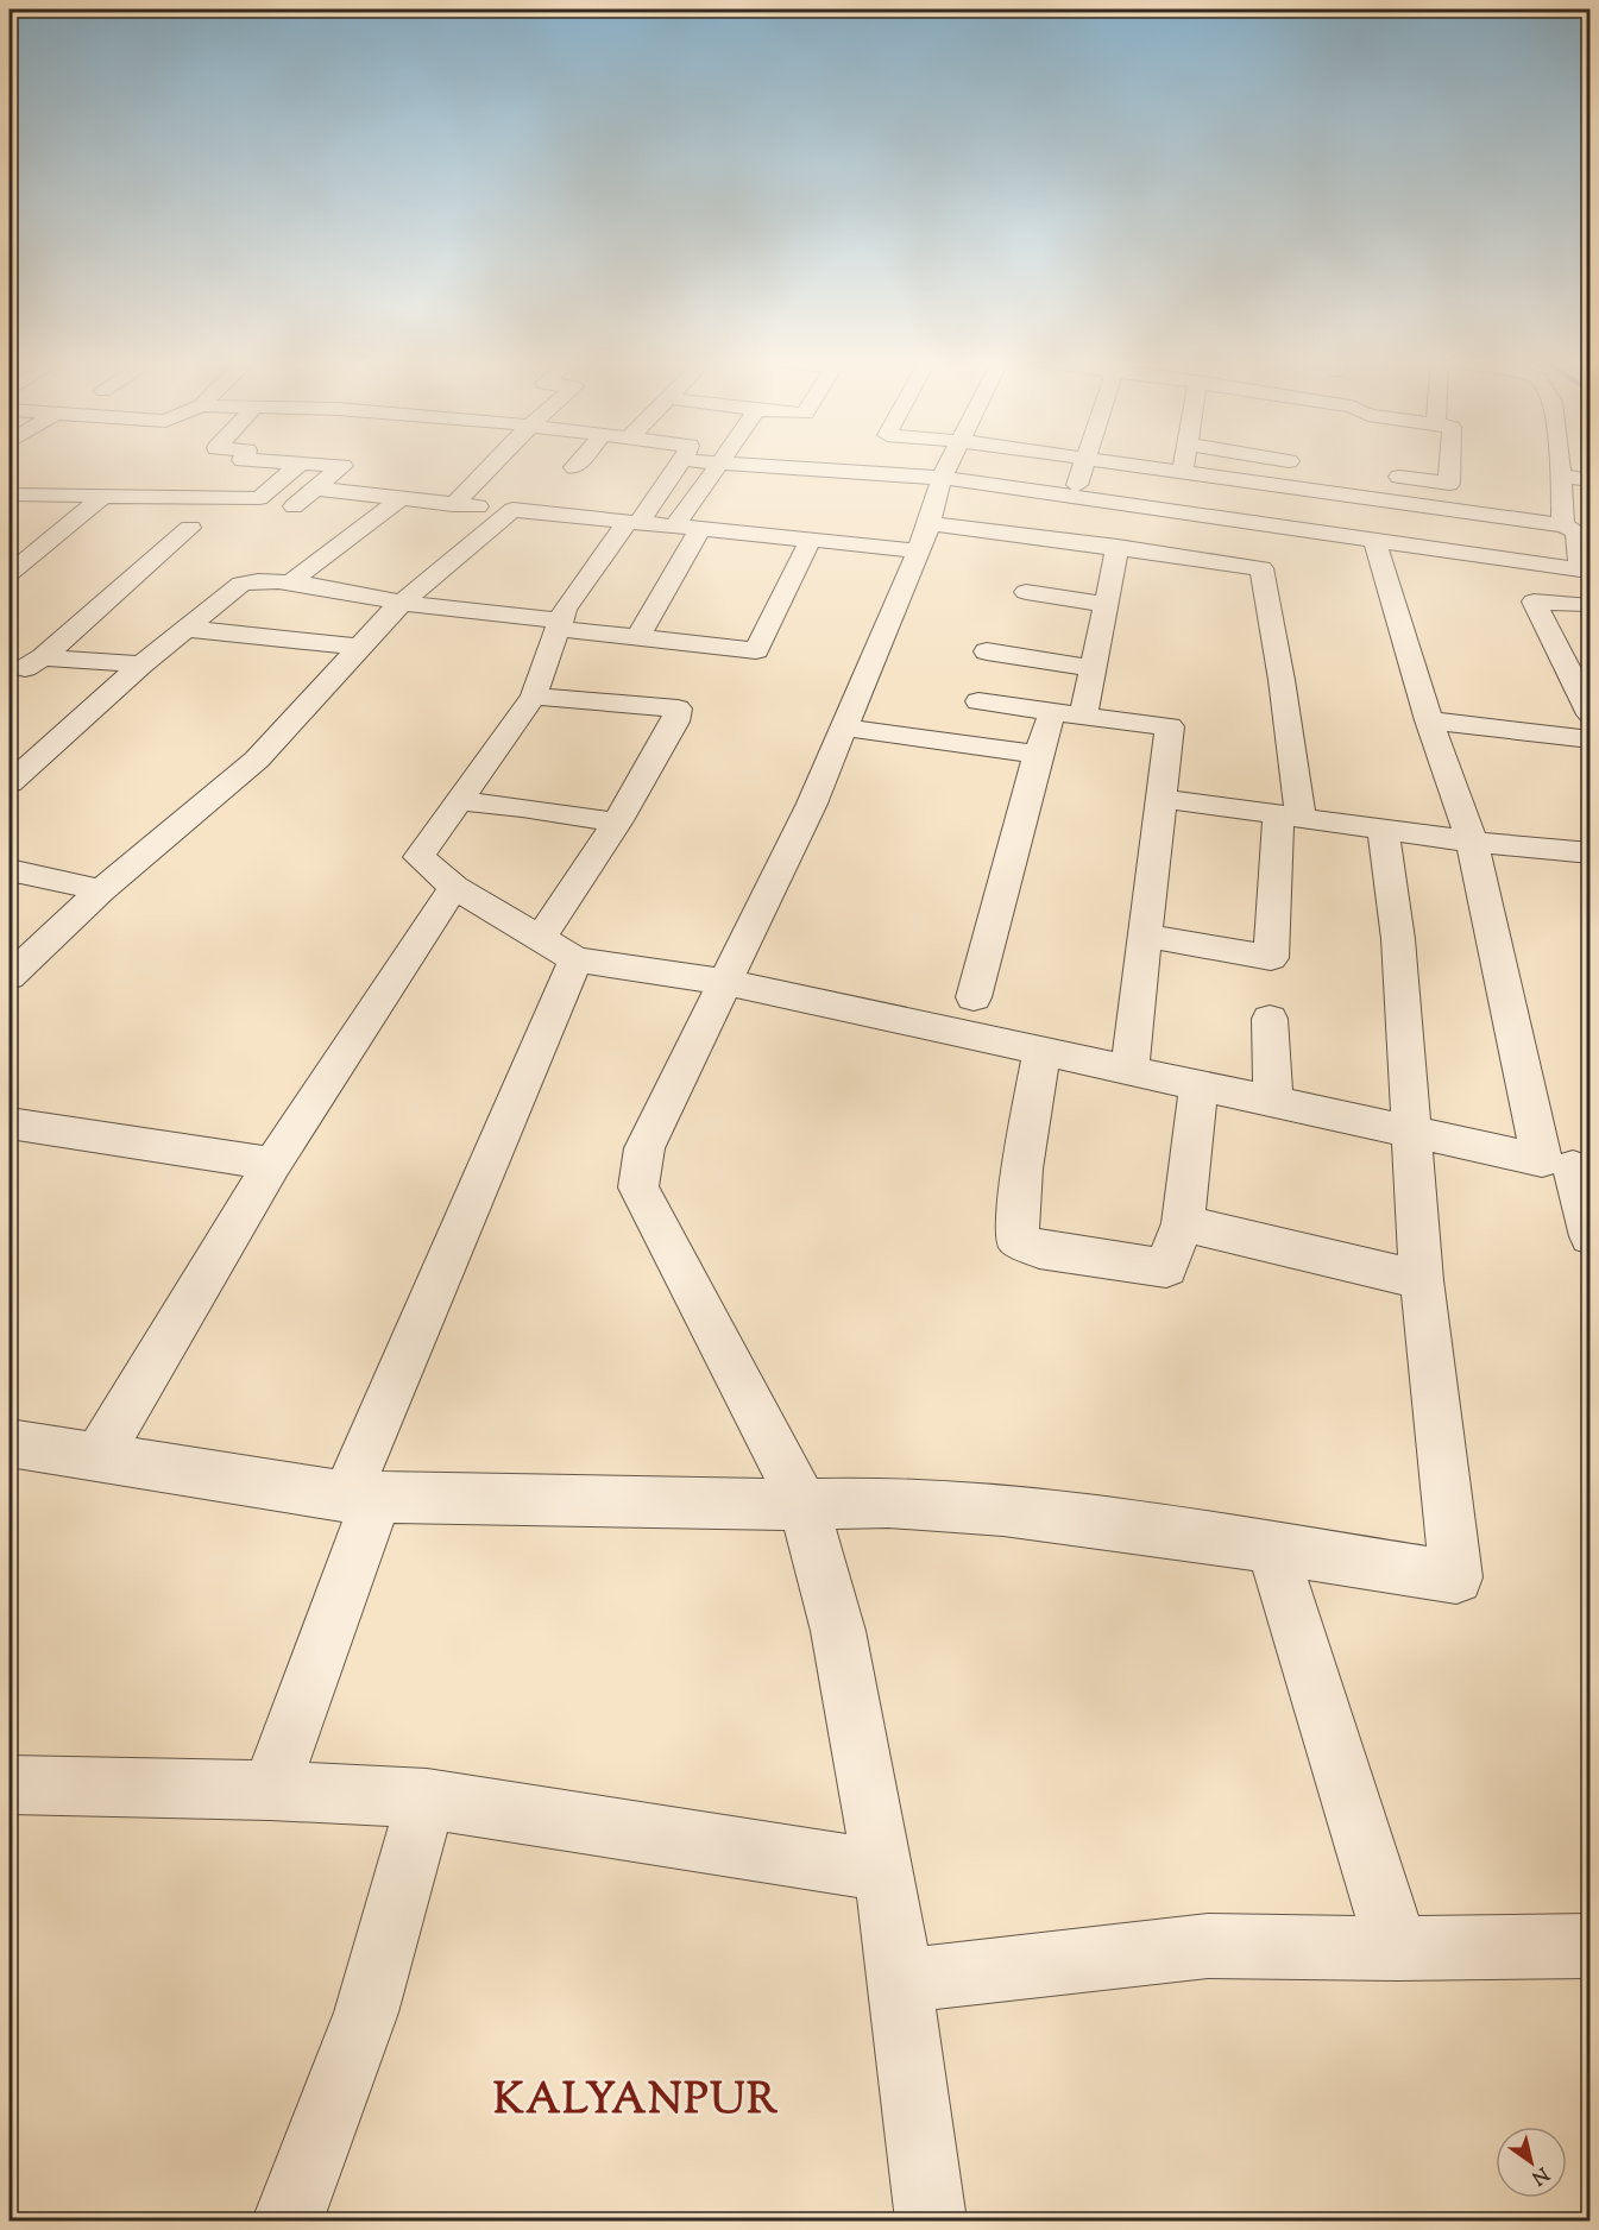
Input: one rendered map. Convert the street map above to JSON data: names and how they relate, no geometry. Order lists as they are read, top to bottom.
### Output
{
  "districts": ["KALYANPUR"],
  "north": "bottom right"
}
